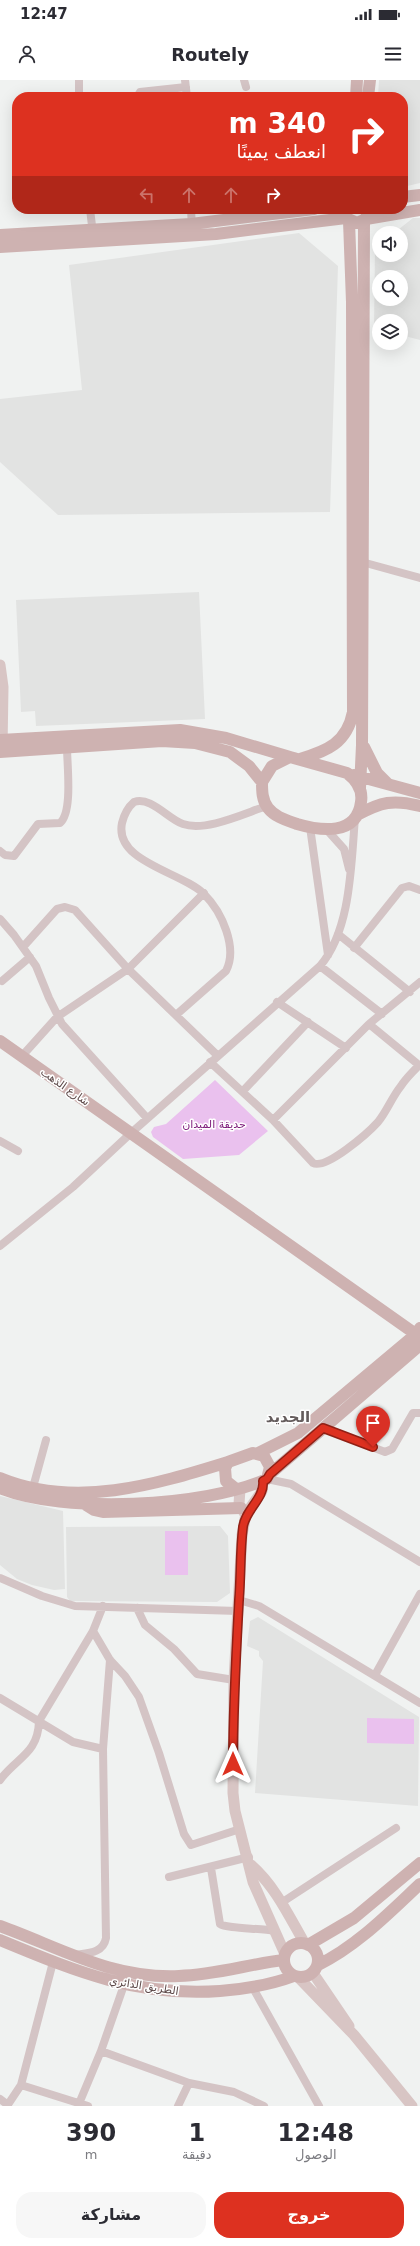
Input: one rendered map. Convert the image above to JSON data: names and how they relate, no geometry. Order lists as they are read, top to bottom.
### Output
{
  "streets": {
    "main road": ["شارع الذهب", "الطريق الدائري"]
  },
  "districts": ["الجديد"],
  "parks": ["حديقة الميدان"],
  "page": {
    "status": "12:47",
    "header": "Routely",
    "turn": ["340 m", "انعطف يمينًا"],
    "eta": [
      "12:48",
      "الوصول",
      "1",
      "دقيقة",
      "390",
      "m"
    ],
    "buttons": ["خروج", "مشاركة"]
  }
}
